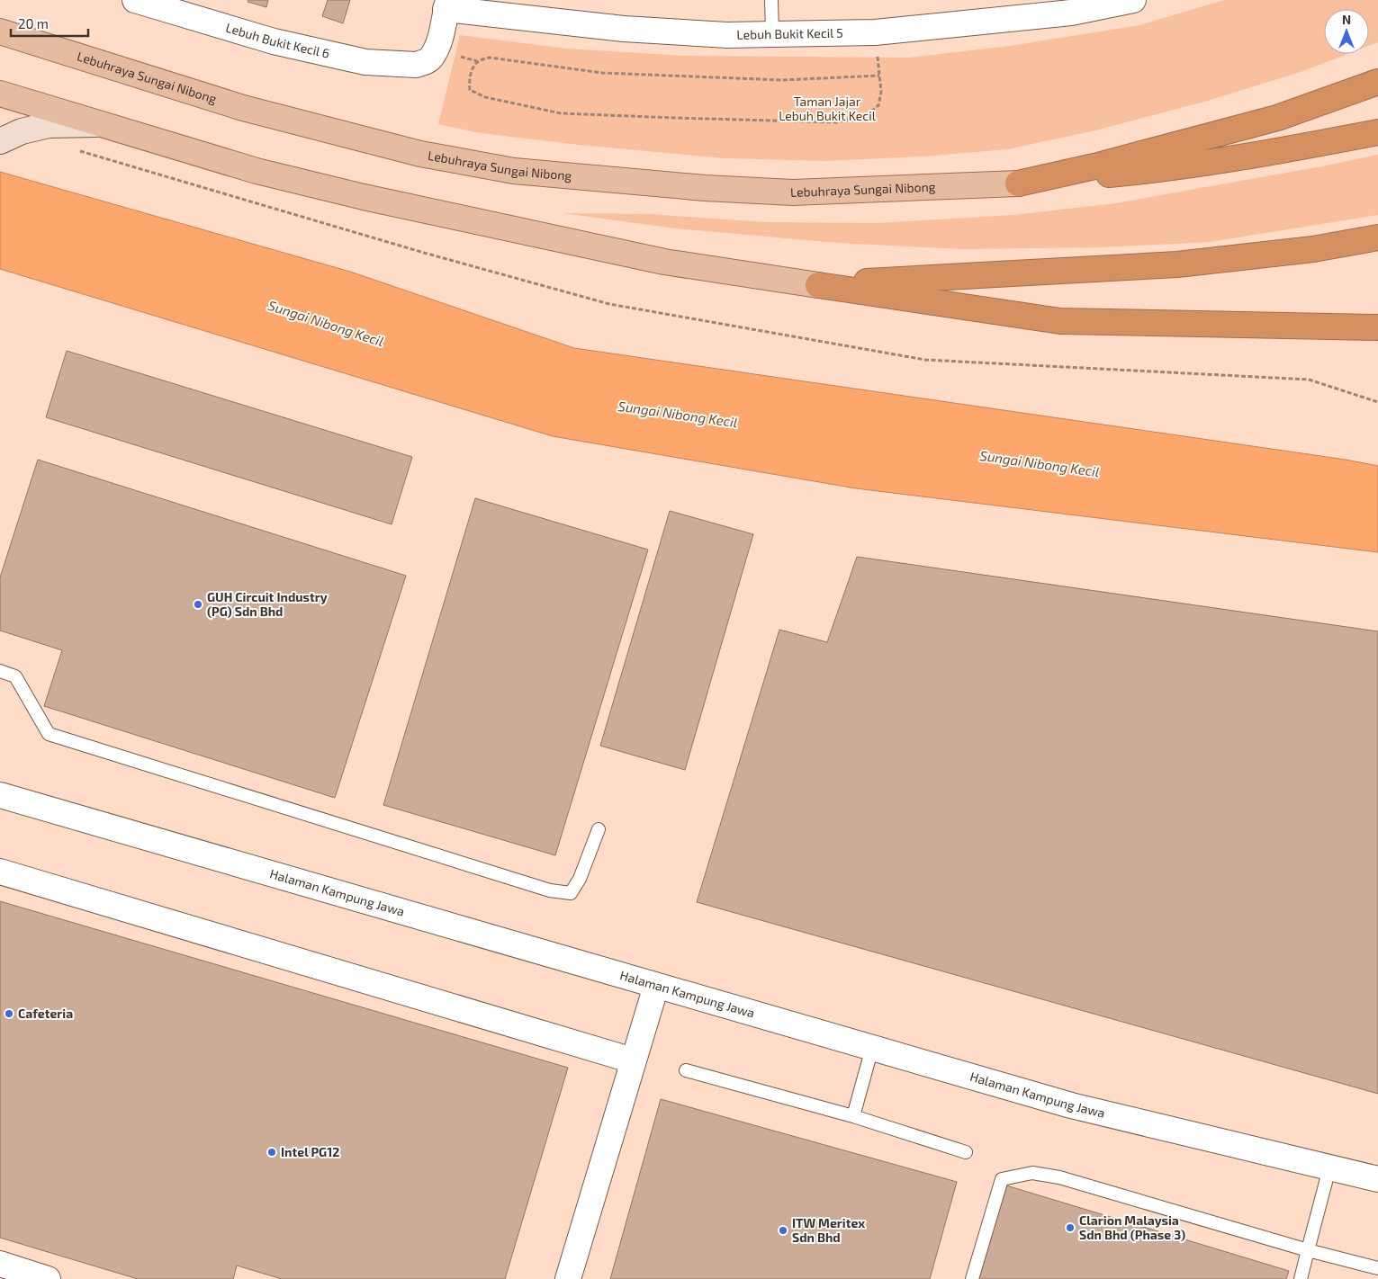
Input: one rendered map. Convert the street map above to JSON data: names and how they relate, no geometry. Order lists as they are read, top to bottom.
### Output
{
  "streets": {
    "main road": ["Lebuhraya Sungai Nibong"],
    "street": ["Lebuh Bukit Kecil 5", "Lebuh Bukit Kecil 6", "Halaman Kampung Jawa"]
  },
  "crossings": [
    ["Lebuh Bukit Kecil 5", "Lebuh Bukit Kecil 6"]
  ],
  "water": ["Sungai Nibong Kecil"],
  "parks": ["Taman Jajar Lebuh Bukit Kecil"],
  "places": [
    "GUH Circuit Industry (PG) Sdn Bhd",
    "Cafeteria",
    "Intel PG12",
    "Clarion Malaysia Sdn Bhd (Phase 3)",
    "ITW Meritex Sdn Bhd"
  ],
  "scale_bar": "20 m",
  "north": "top"
}
